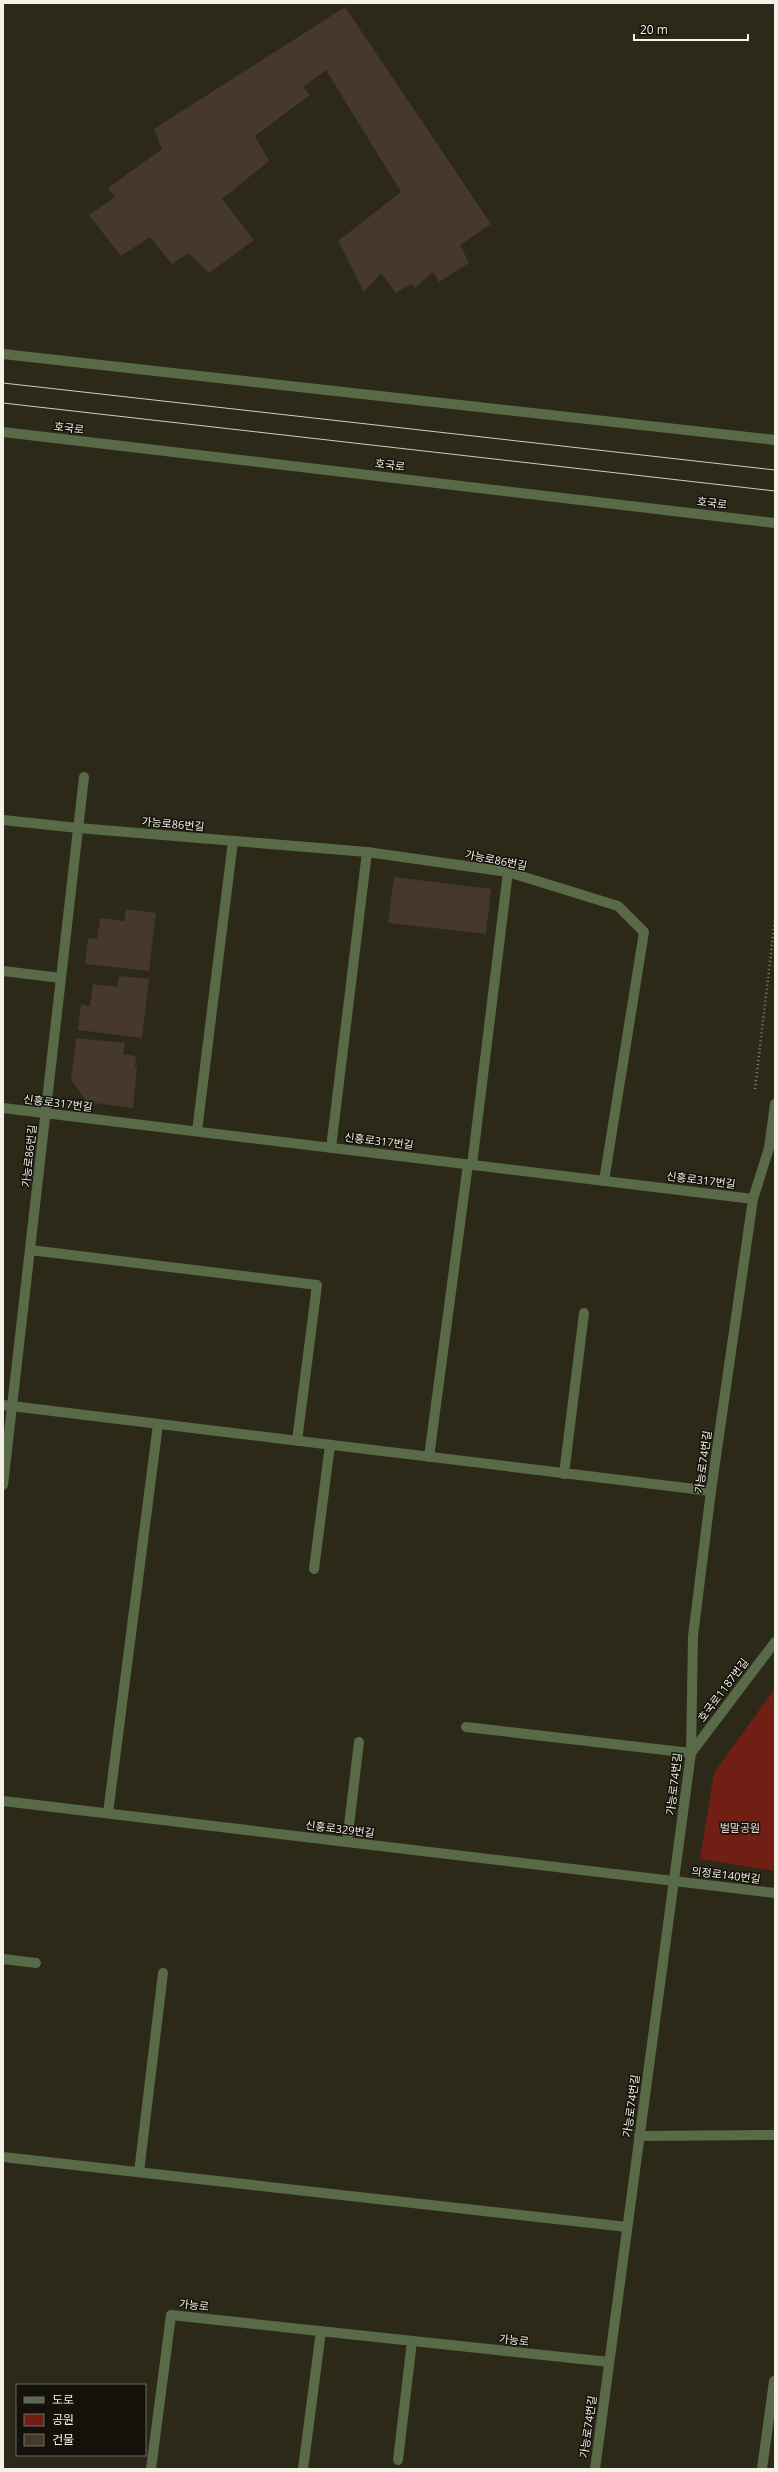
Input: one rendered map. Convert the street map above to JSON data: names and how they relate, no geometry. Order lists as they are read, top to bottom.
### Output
{
  "streets": {
    "street": [
      "호국로",
      "가능로86번길",
      "신흥로317번길",
      "가능로74번길",
      "호국로1187번길",
      "신흥로329번길",
      "의정로140번길",
      "가능로"
    ]
  },
  "crossings": [
    ["가능로86번길", "신흥로317번길"],
    ["신흥로317번길", "가능로74번길"],
    ["가능로74번길", "호국로1187번길"],
    ["가능로74번길", "신흥로329번길"],
    ["가능로74번길", "의정로140번길"],
    ["가능로74번길", "가능로"],
    ["신흥로329번길", "의정로140번길"]
  ],
  "parks": ["벌말공원"],
  "legend": ["도로", "공원", "건물"],
  "scale_bar": "20 m"
}
